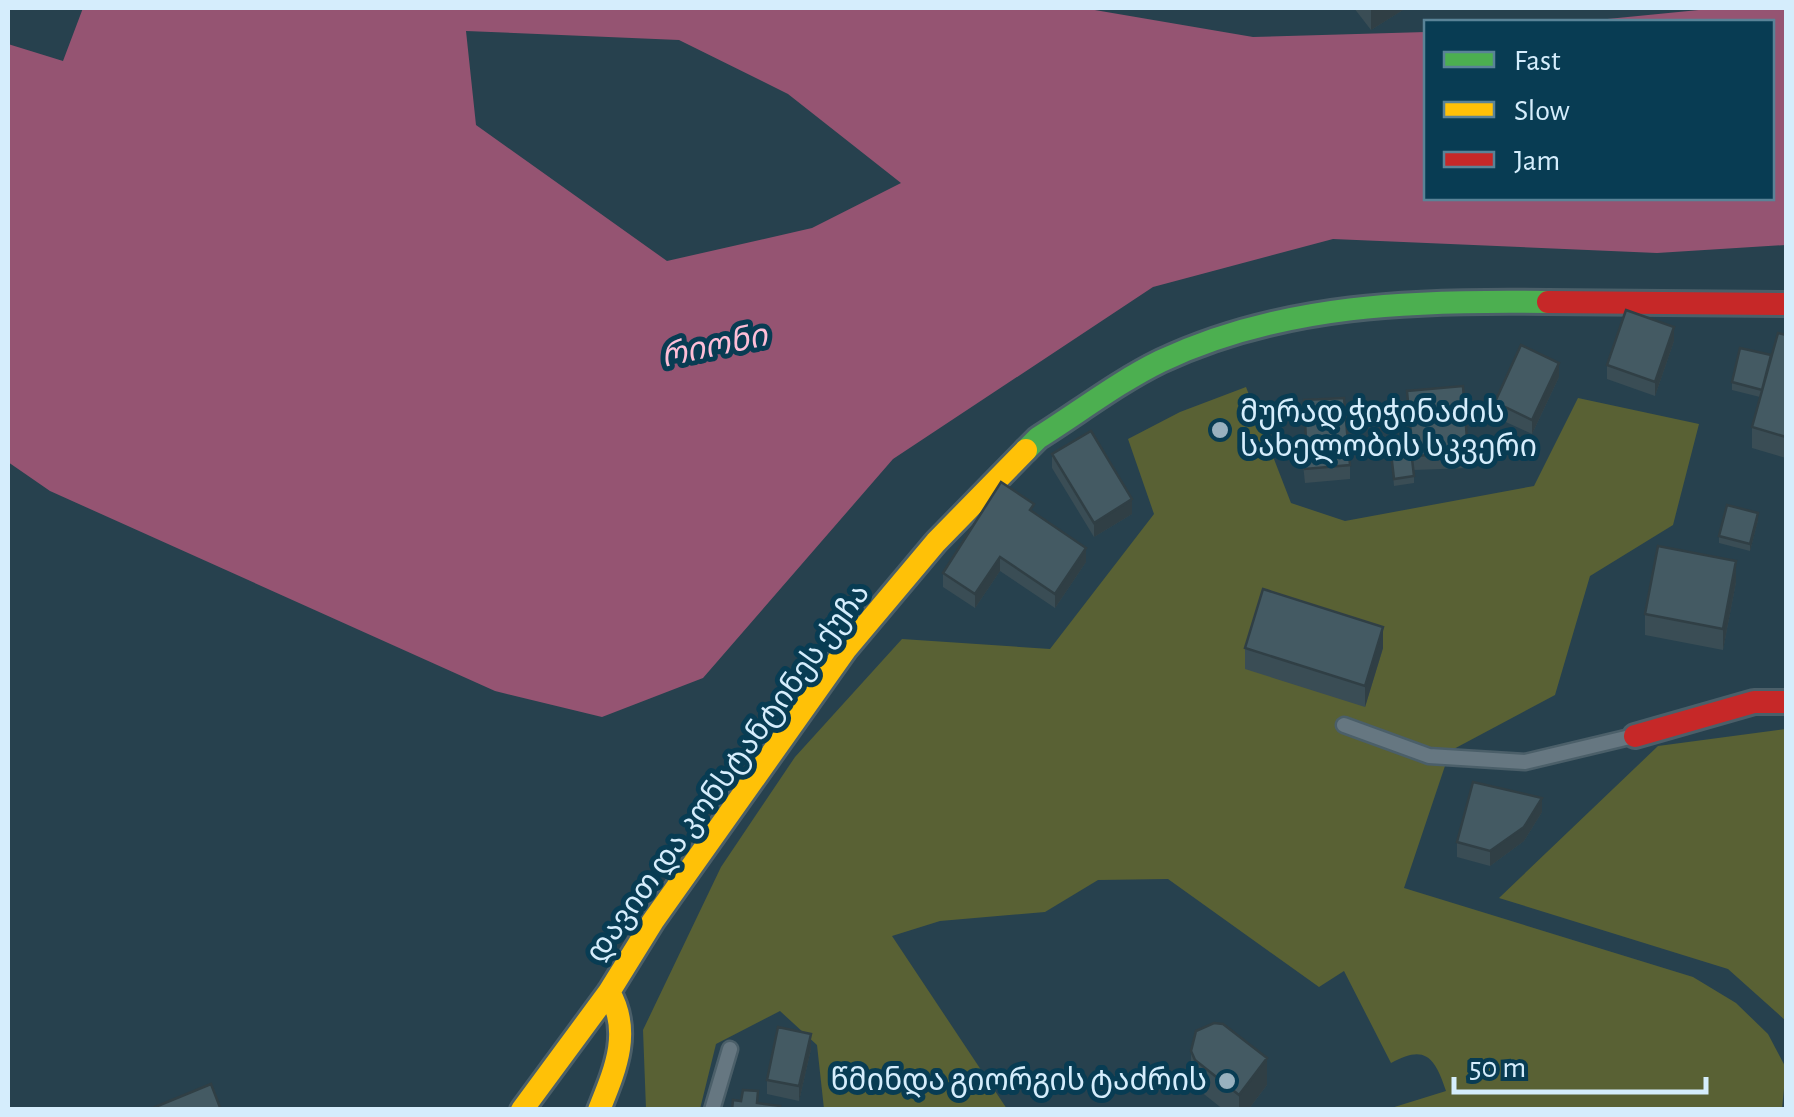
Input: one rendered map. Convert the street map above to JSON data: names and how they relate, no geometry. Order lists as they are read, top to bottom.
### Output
{
  "streets": {
    "main road": ["დავით და კონსტანტინეს ქუჩა"]
  },
  "water": ["რიონი"],
  "places": ["მურად ჭიჭინაძის სახელობის სკვერი", "წმინდა გიორგის ტაძრის"],
  "legend": ["Fast", "Slow", "Jam"],
  "scale_bar": "50 m"
}
